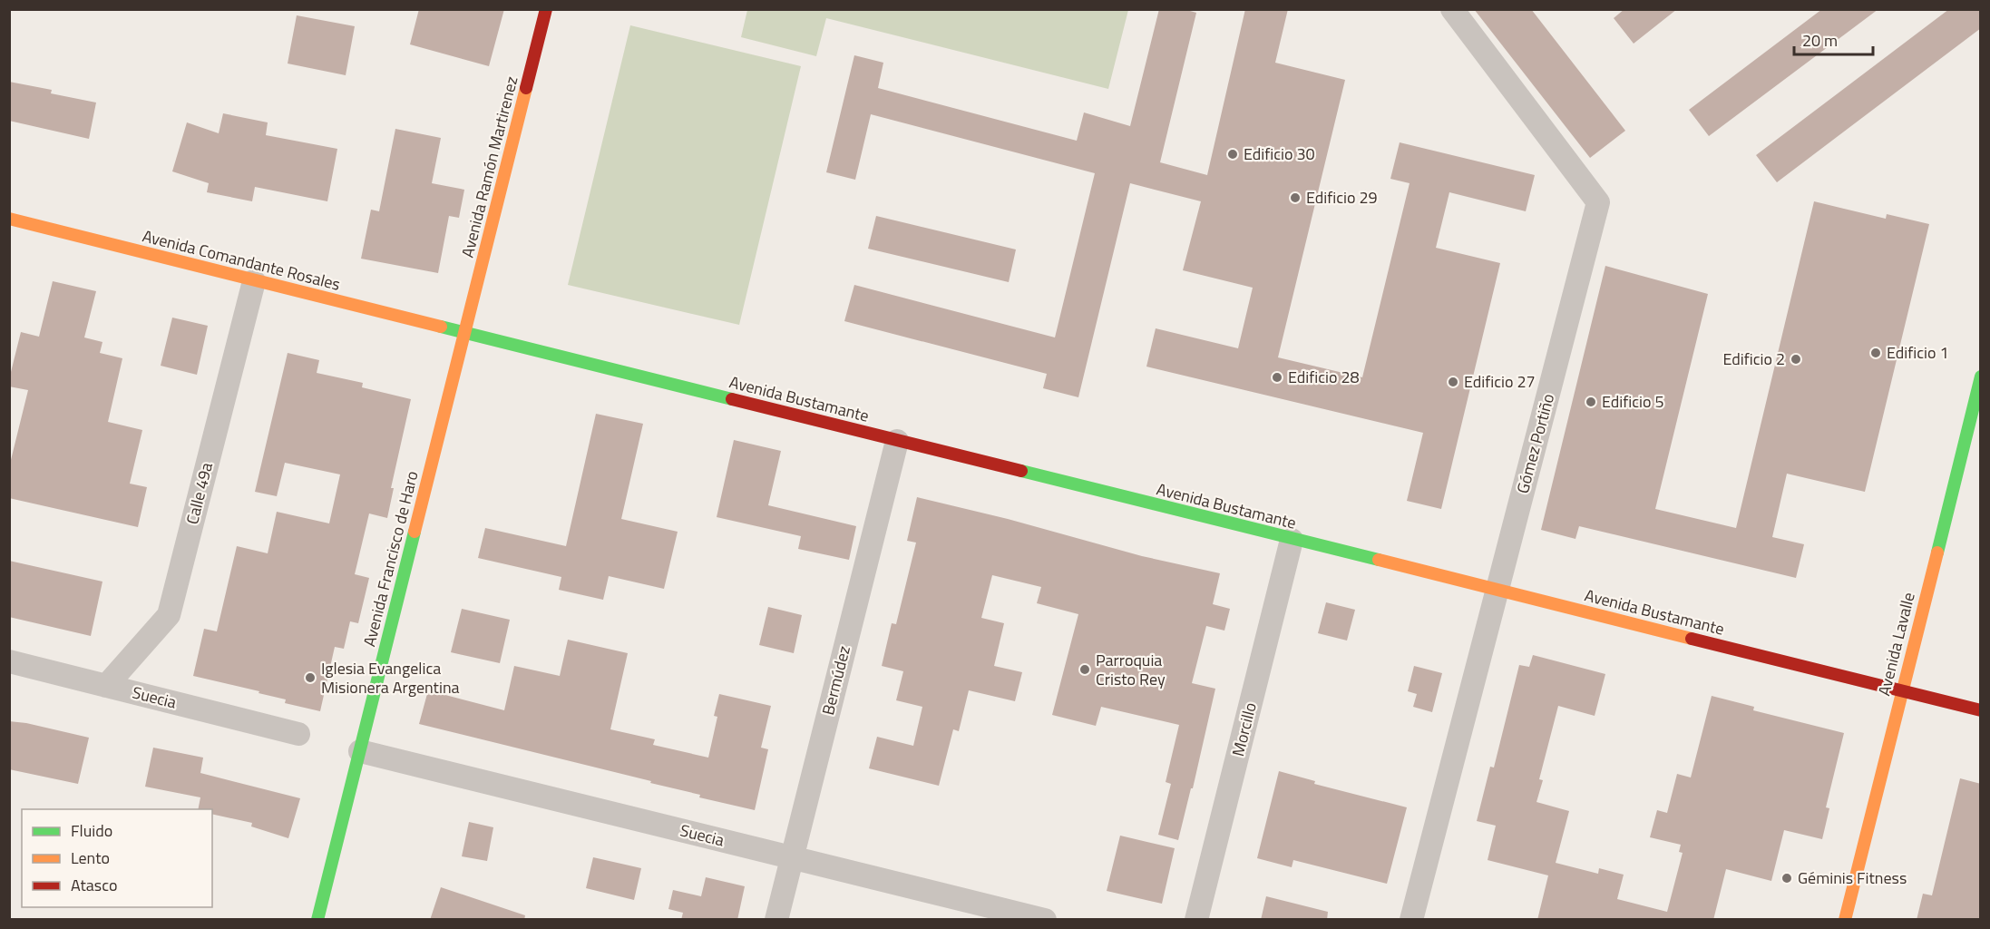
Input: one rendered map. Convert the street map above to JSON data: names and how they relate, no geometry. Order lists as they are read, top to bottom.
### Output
{
  "streets": {
    "main road": [
      "Avenida Ramón Martirenez",
      "Avenida Comandante Rosales",
      "Avenida Bustamante",
      "Avenida Francisco de Haro",
      "Avenida Lavalle"
    ],
    "street": [
      "Gómez Portiño",
      "Calle 49a",
      "Bermúdez",
      "Suecia",
      "Morcillo"
    ]
  },
  "crossings": [
    ["Avenida Ramón Martirenez", "Avenida Comandante Rosales"],
    ["Avenida Ramón Martirenez", "Avenida Bustamante"],
    ["Avenida Ramón Martirenez", "Avenida Francisco de Haro"],
    ["Avenida Comandante Rosales", "Avenida Bustamante"],
    ["Avenida Comandante Rosales", "Calle 49a"],
    ["Avenida Comandante Rosales", "Avenida Francisco de Haro"],
    ["Avenida Bustamante", "Gómez Portiño"],
    ["Avenida Bustamante", "Avenida Francisco de Haro"],
    ["Avenida Bustamante", "Avenida Lavalle"],
    ["Avenida Bustamante", "Bermúdez"],
    ["Avenida Bustamante", "Morcillo"],
    ["Calle 49a", "Suecia"],
    ["Avenida Francisco de Haro", "Suecia"],
    ["Bermúdez", "Suecia"]
  ],
  "places": [
    "Edificio 30",
    "Edificio 29",
    "Edificio 1",
    "Edificio 2",
    "Edificio 28",
    "Edificio 27",
    "Edificio 5",
    "Parroquia Cristo Rey",
    "Iglesia Evangelica Misionera Argentina",
    "Géminis Fitness"
  ],
  "legend": ["Fluido", "Lento", "Atasco"],
  "scale_bar": "20 m"
}
